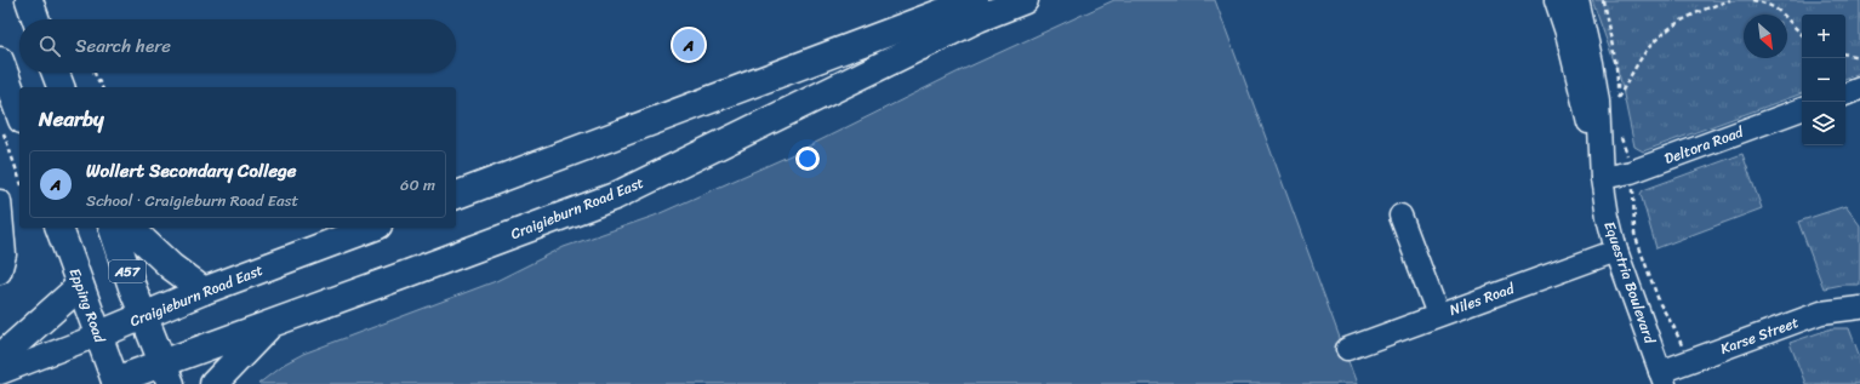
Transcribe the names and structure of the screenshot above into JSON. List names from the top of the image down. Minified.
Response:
{"streets":{"main road":["Craigieburn Road East","A57","Epping Road"],"street":["Deltora Road","Equestria Boulevard","Niles Road","Karse Street"]},"crossings":[["Deltora Road","Equestria Boulevard"],["Craigieburn Road East","A57"],["Craigieburn Road East","Epping Road"],["Equestria Boulevard","Niles Road"],["Equestria Boulevard","Karse Street"]],"north":"bottom right","page":{"map_buttons":["+","−"],"search":"Search here","pins":"A","heading":"Nearby","list":[{"mark":"A","name":"Wollert Secondary College","note":"School · Craigieburn Road East","value":"60 m"}]}}
